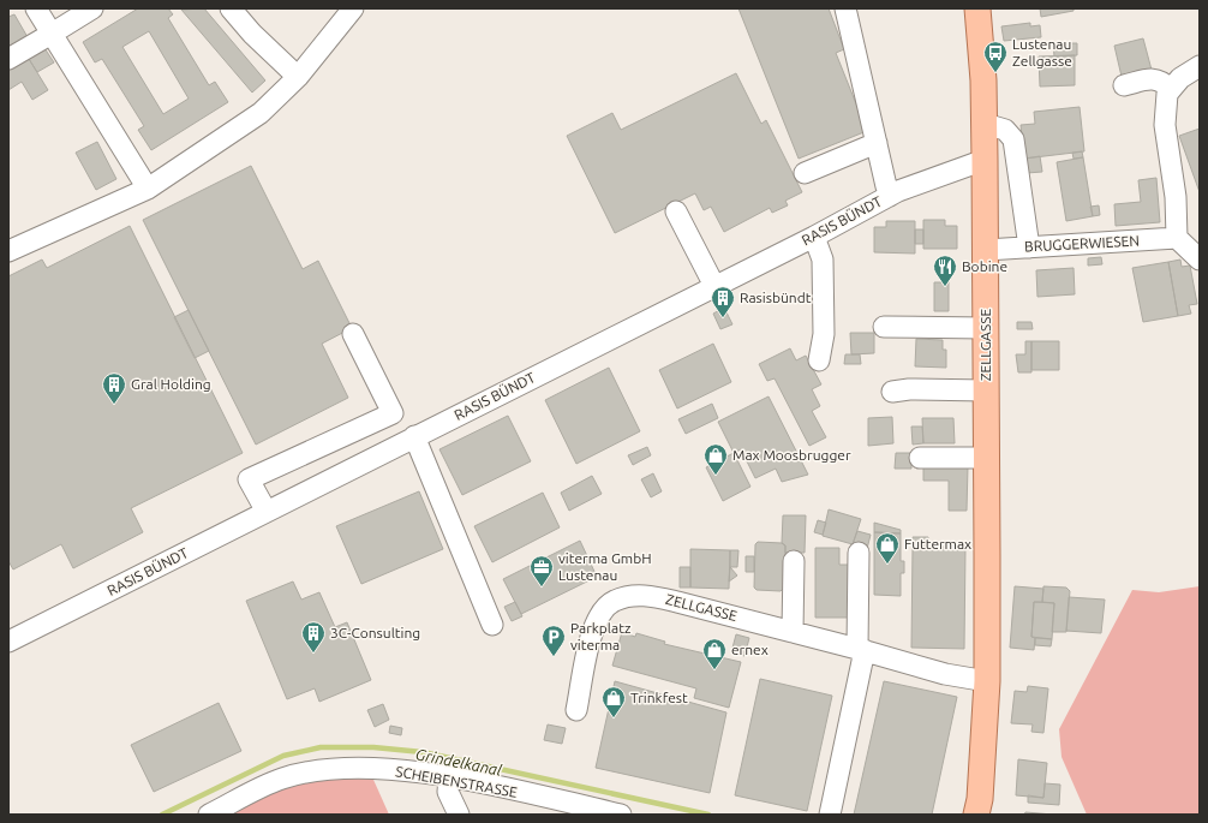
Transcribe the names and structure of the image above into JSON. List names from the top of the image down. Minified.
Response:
{"streets":{"main road":["ZELLGASSE"],"street":["RASIS BÜNDT","BRUGGERWIESEN","SCHEIBENSTRASSE"]},"crossings":[["RASIS BÜNDT","ZELLGASSE"],["BRUGGERWIESEN","ZELLGASSE"]],"water":["Grindelkanal"],"places":{"bus stop":["Lustenau Zellgasse"],"restaurant":["Bobine"],"building":["Rasisbündt","Gral Holding","3C-Consulting"],"shop":["Max Moosbrugger","Futtermax","ernex","Trinkfest"],"office":["viterma GmbH Lustenau"],"parking":["Parkplatz viterma"]}}
